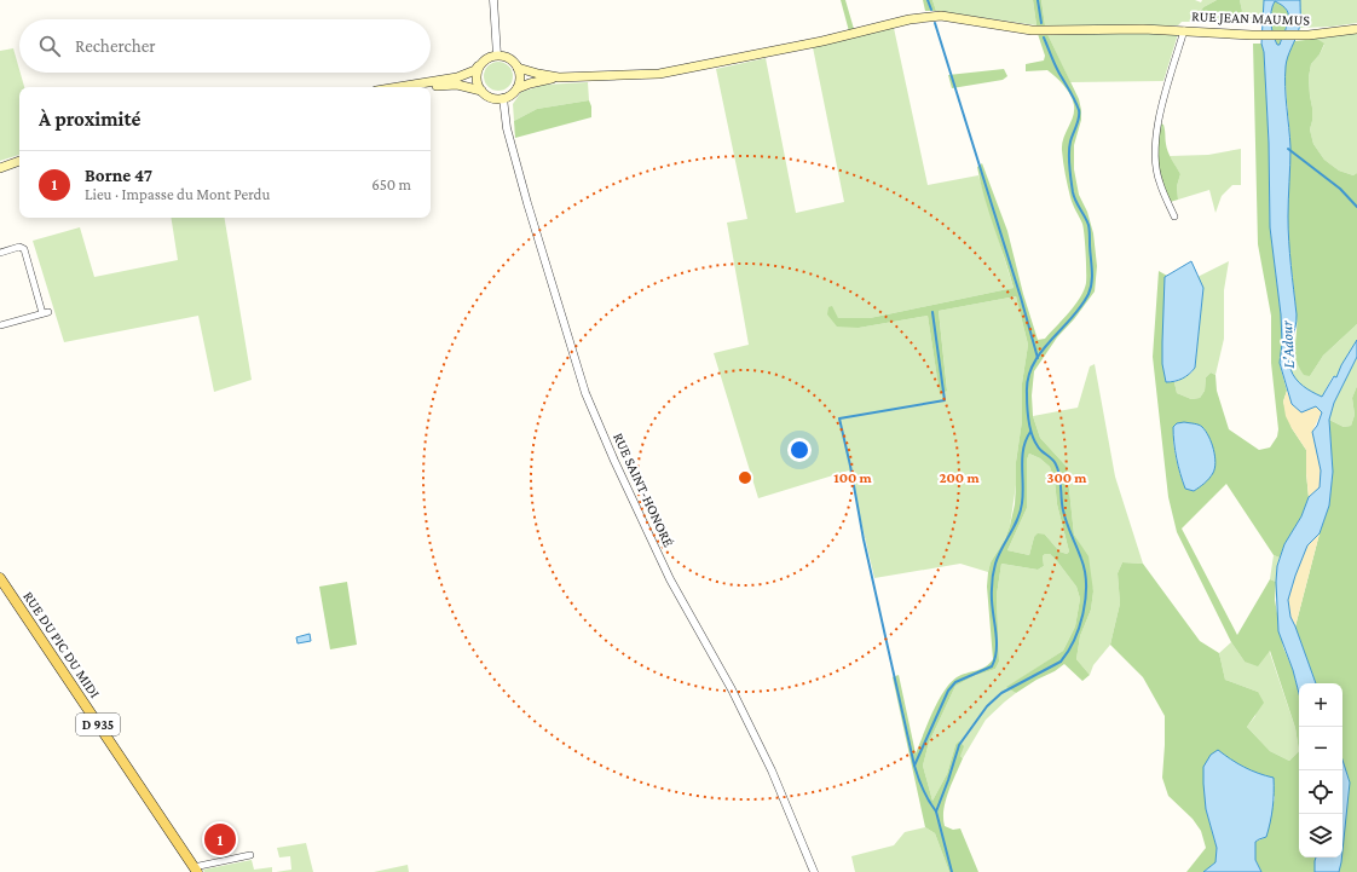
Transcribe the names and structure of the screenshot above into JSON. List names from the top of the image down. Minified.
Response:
{"streets":{"main road":["RUE JEAN MAUMUS","RUE DU PIC DU MIDI","D 935"],"street":["RUE SAINT-HONORÉ"]},"water":["L'Adour"],"page":{"search":"Rechercher","heading":"À proximité","list":[{"mark":"1","name":"Borne 47","note":"Lieu · Impasse du Mont Perdu","value":"650 m"}],"map_buttons":["+","−"],"pins":"1"},"rings":["100 m","200 m","300 m"]}
